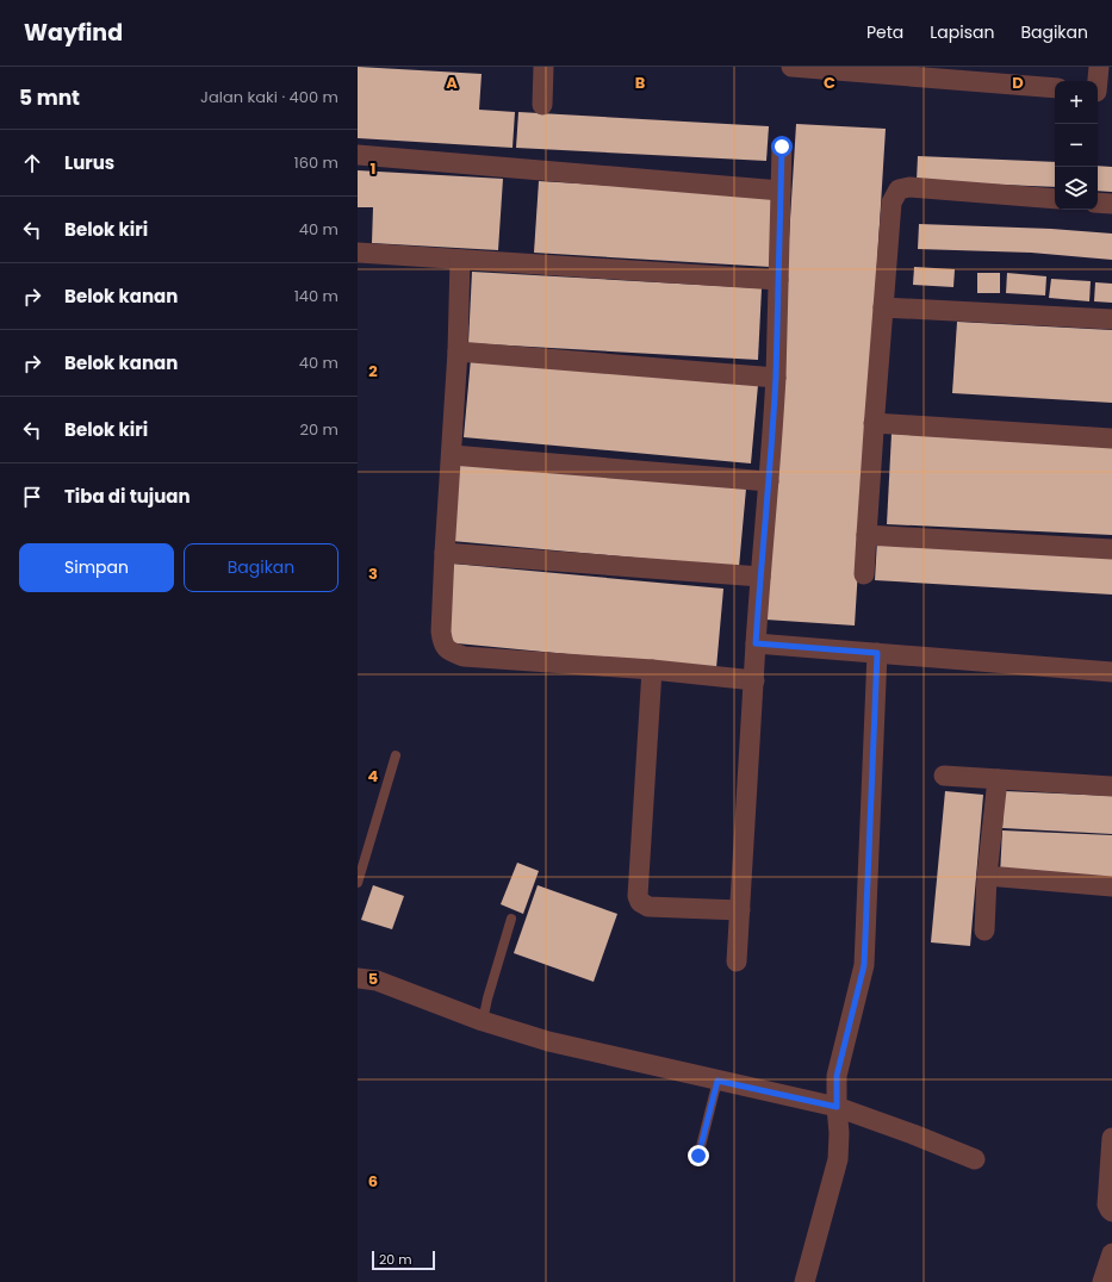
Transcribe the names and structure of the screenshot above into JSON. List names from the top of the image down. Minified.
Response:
{"scale_bar":"20 m","page":{"header":"Wayfind","nav":["Peta","Lapisan","Bagikan"],"heading":["5 mnt","Jalan kaki · 400 m"],"map_buttons":["+","−"],"list":[["Lurus","160 m"],["Belok kiri","40 m"],["Belok kanan","140 m"],["Belok kanan","40 m"],["Belok kiri","20 m"],"Tiba di tujuan"],"buttons":["Simpan","Bagikan"],"scale":"20 m"},"grid":{"columns":["A","B","C","D"],"rows":["1","2","3","4","5","6"]}}
